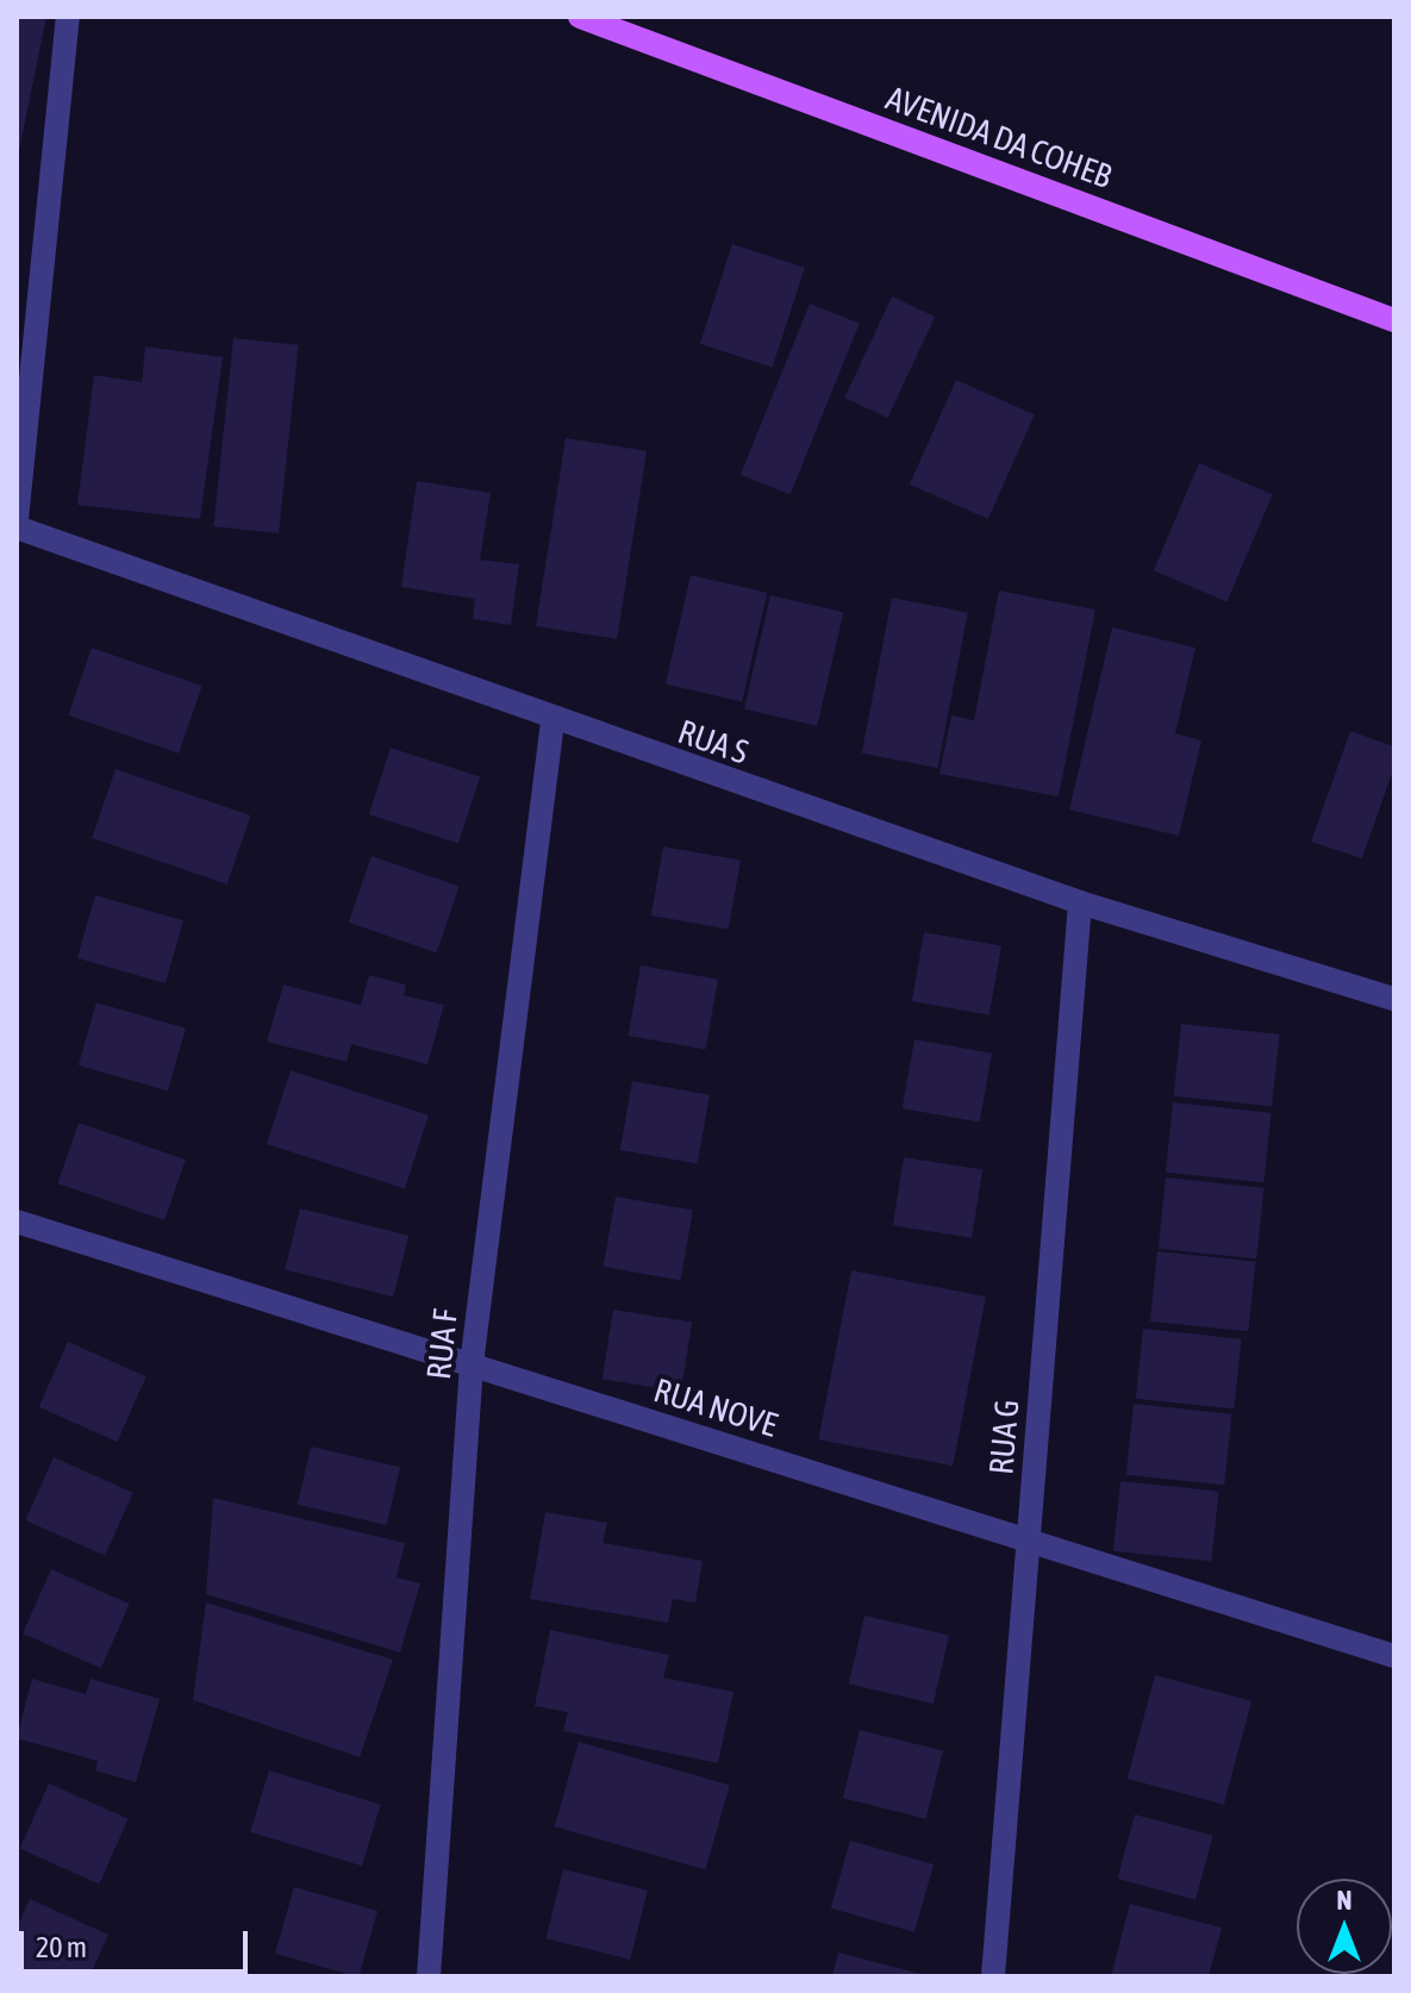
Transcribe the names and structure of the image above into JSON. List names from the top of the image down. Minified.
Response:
{"streets":{"main road":["AVENIDA DA COHEB"],"street":["RUA S","RUA F","RUA NOVE","RUA G"]},"crossings":[["RUA S","RUA F"],["RUA S","RUA G"],["RUA F","RUA NOVE"],["RUA NOVE","RUA G"]],"scale_bar":"20 m","north":"top"}
